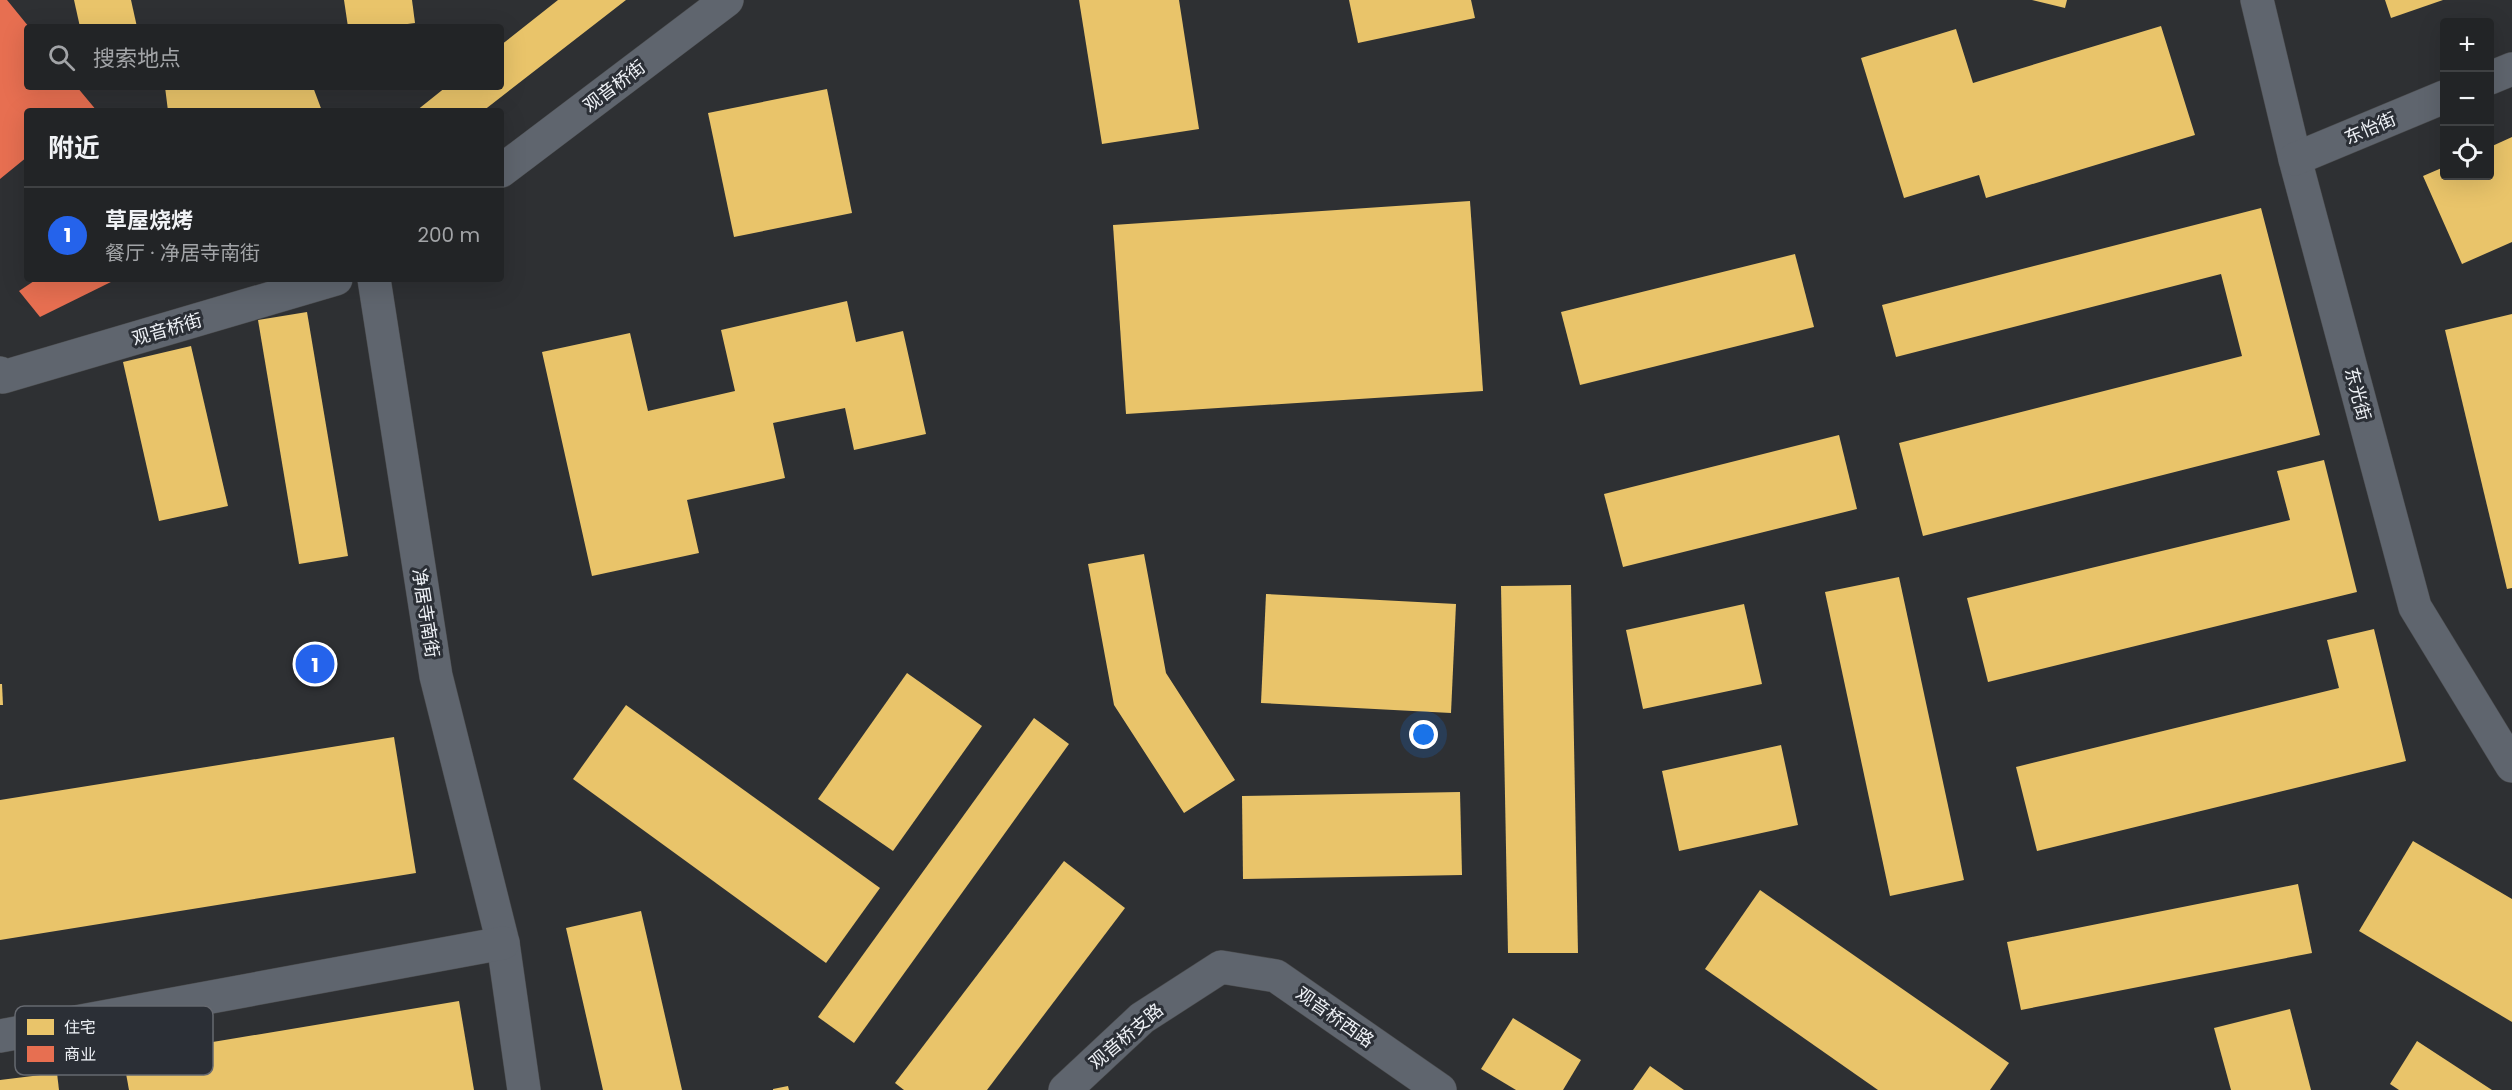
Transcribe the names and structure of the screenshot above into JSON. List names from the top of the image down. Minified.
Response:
{"streets":{"street":["观音桥街","东怡街","东光街","净居寺南街","观音桥西路","观音桥支路"]},"crossings":[["东怡街","东光街"],["观音桥西路","观音桥支路"]],"legend":["住宅","商业"],"page":{"map_buttons":["+","−"],"search":"搜索地点","heading":"附近","list":[{"mark":"1","name":"草屋烧烤","note":"餐厅 · 净居寺南街","value":"200 m"}],"pins":"1"}}
